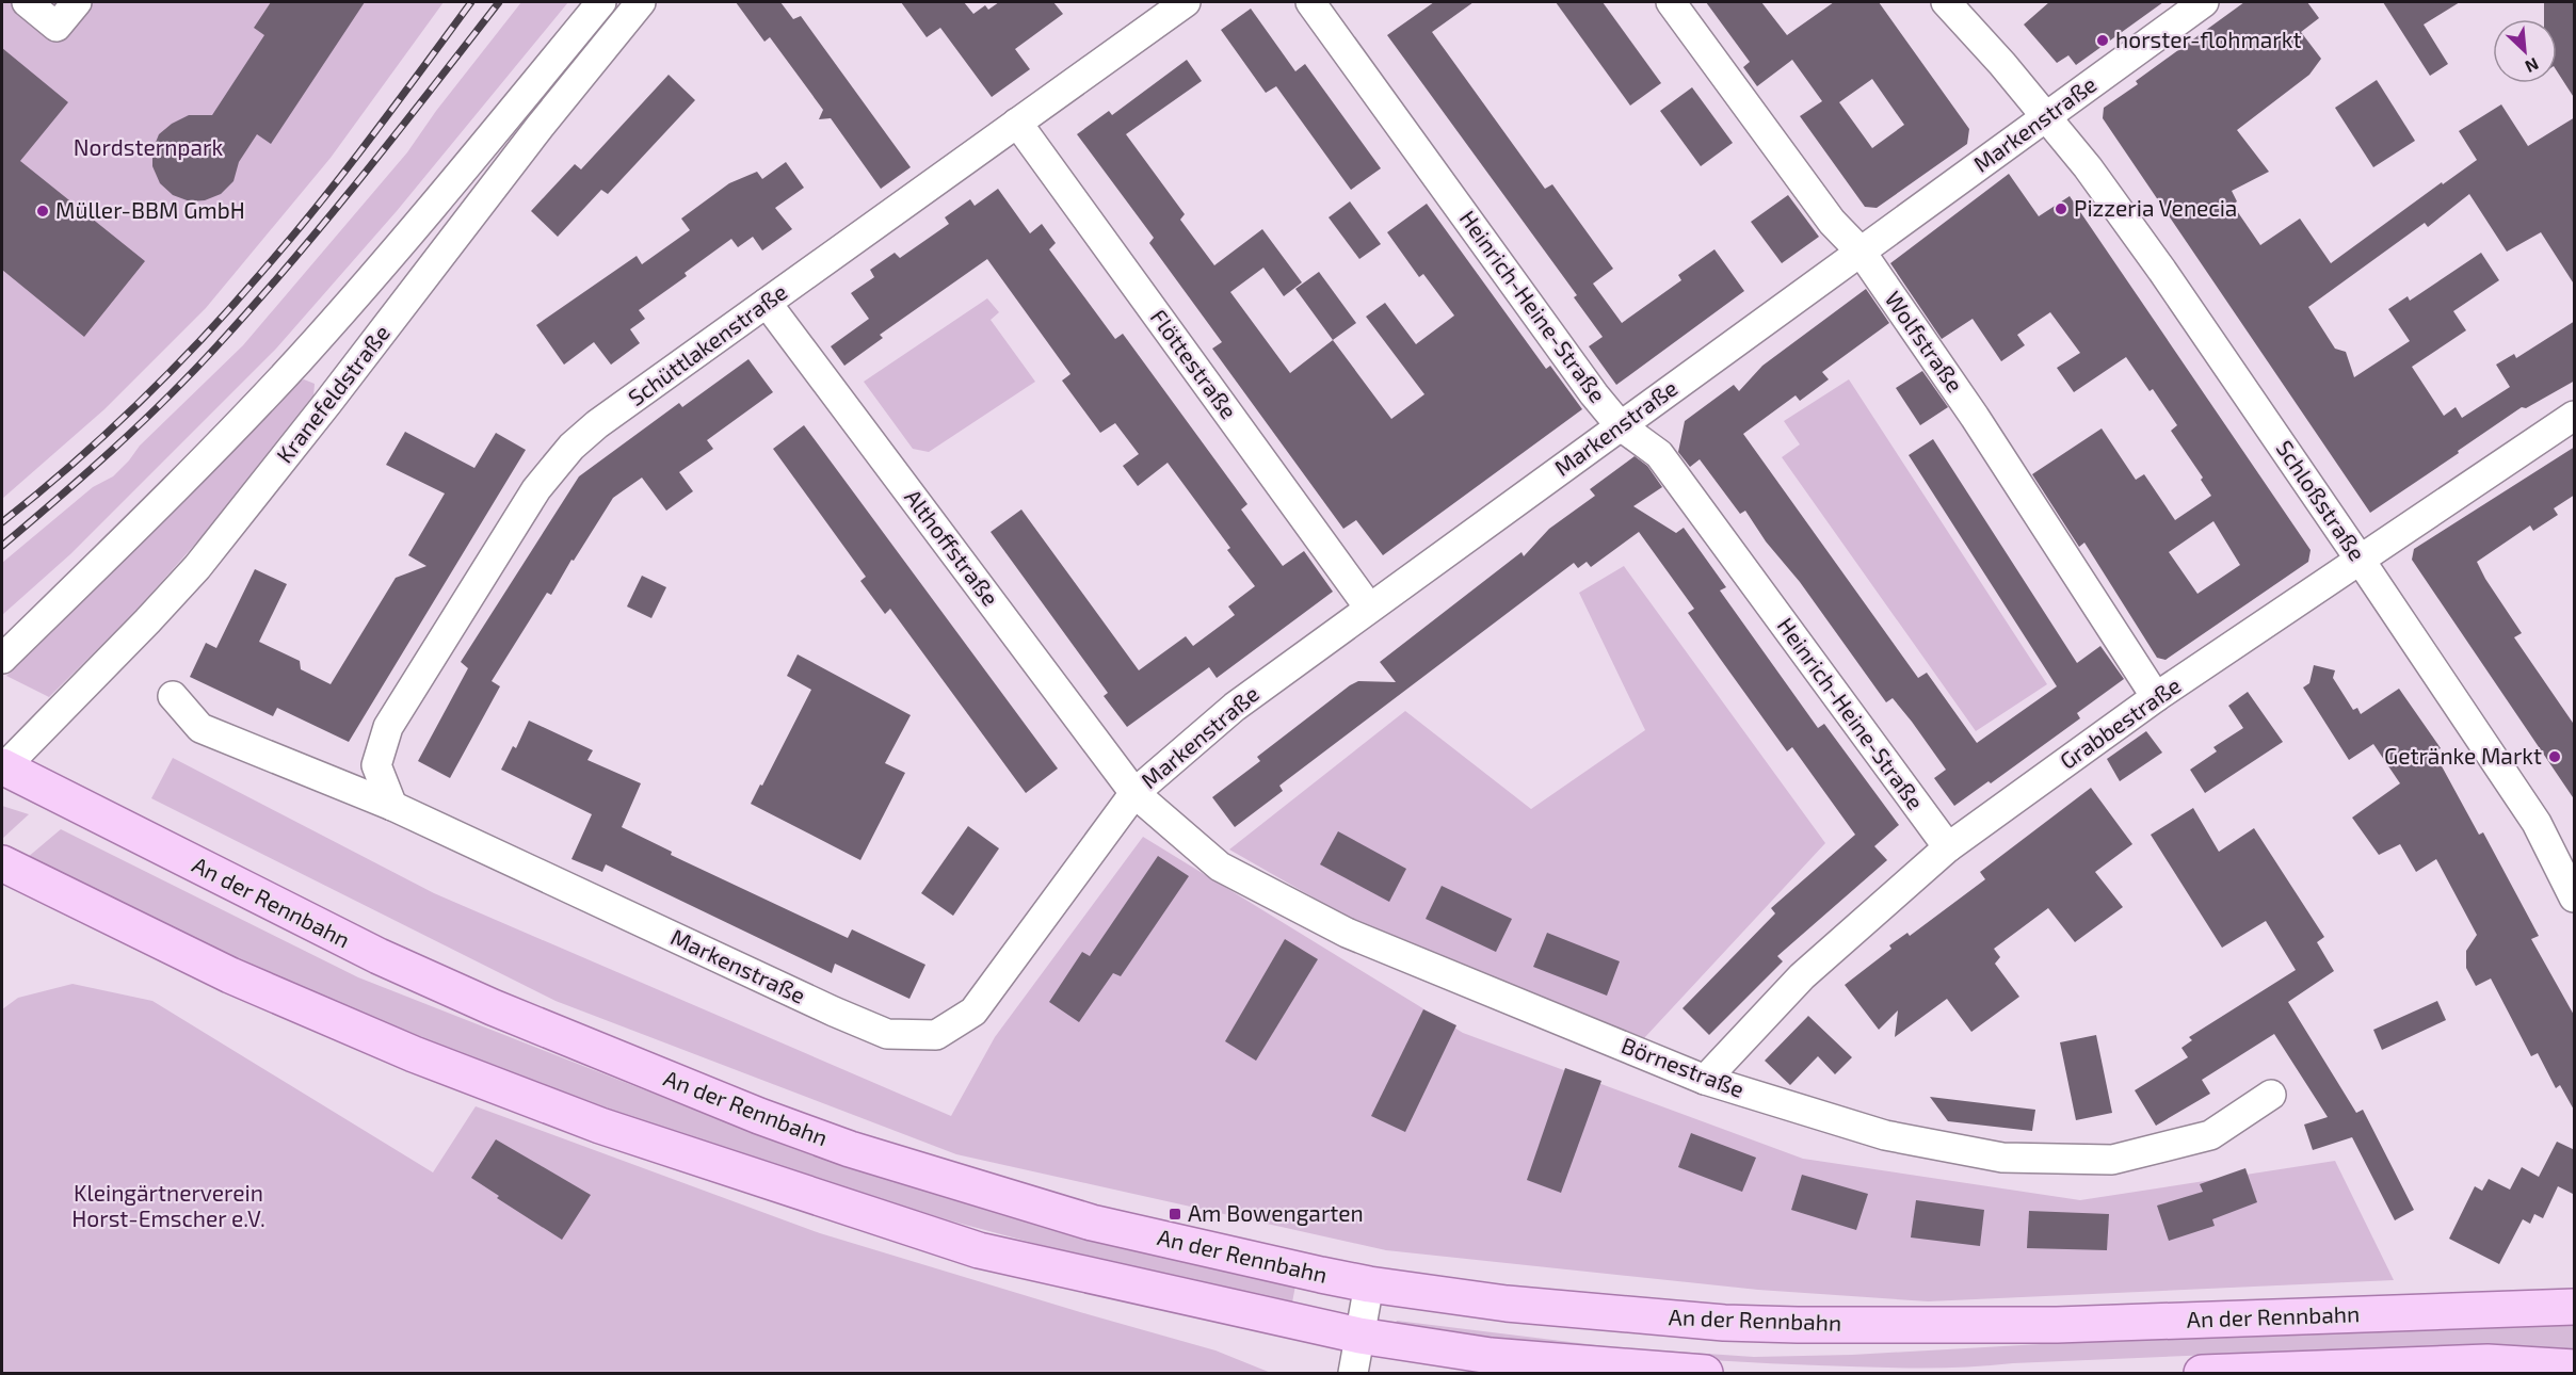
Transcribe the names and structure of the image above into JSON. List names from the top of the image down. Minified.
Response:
{"streets":{"main road":["An der Rennbahn"],"street":["Markenstraße","Heinrich-Heine-Straße","Wolfstraße","Schüttlakenstraße","Flöttestraße","Kranefeldstraße","Schloßstraße","Althoffstraße","Grabbestraße","Börnestraße"]},"crossings":[["Markenstraße","Heinrich-Heine-Straße"],["Markenstraße","Wolfstraße"],["Markenstraße","Schüttlakenstraße"],["Markenstraße","Flöttestraße"],["Markenstraße","Schloßstraße"],["Markenstraße","Althoffstraße"],["Markenstraße","Börnestraße"],["Heinrich-Heine-Straße","Grabbestraße"],["Wolfstraße","Grabbestraße"],["Schüttlakenstraße","Flöttestraße"],["Schüttlakenstraße","Althoffstraße"],["Kranefeldstraße","An der Rennbahn"],["Schloßstraße","Grabbestraße"],["Althoffstraße","Börnestraße"],["Grabbestraße","Börnestraße"]],"parks":["Nordsternpark","Kleingärtnerverein Horst-Emscher e.V."],"places":{"other":["horster-flohmarkt","Pizzeria Venecia","Müller-BBM GmbH","Getränke Markt"],"transit":["Am Bowengarten"]},"north":"bottom right"}
